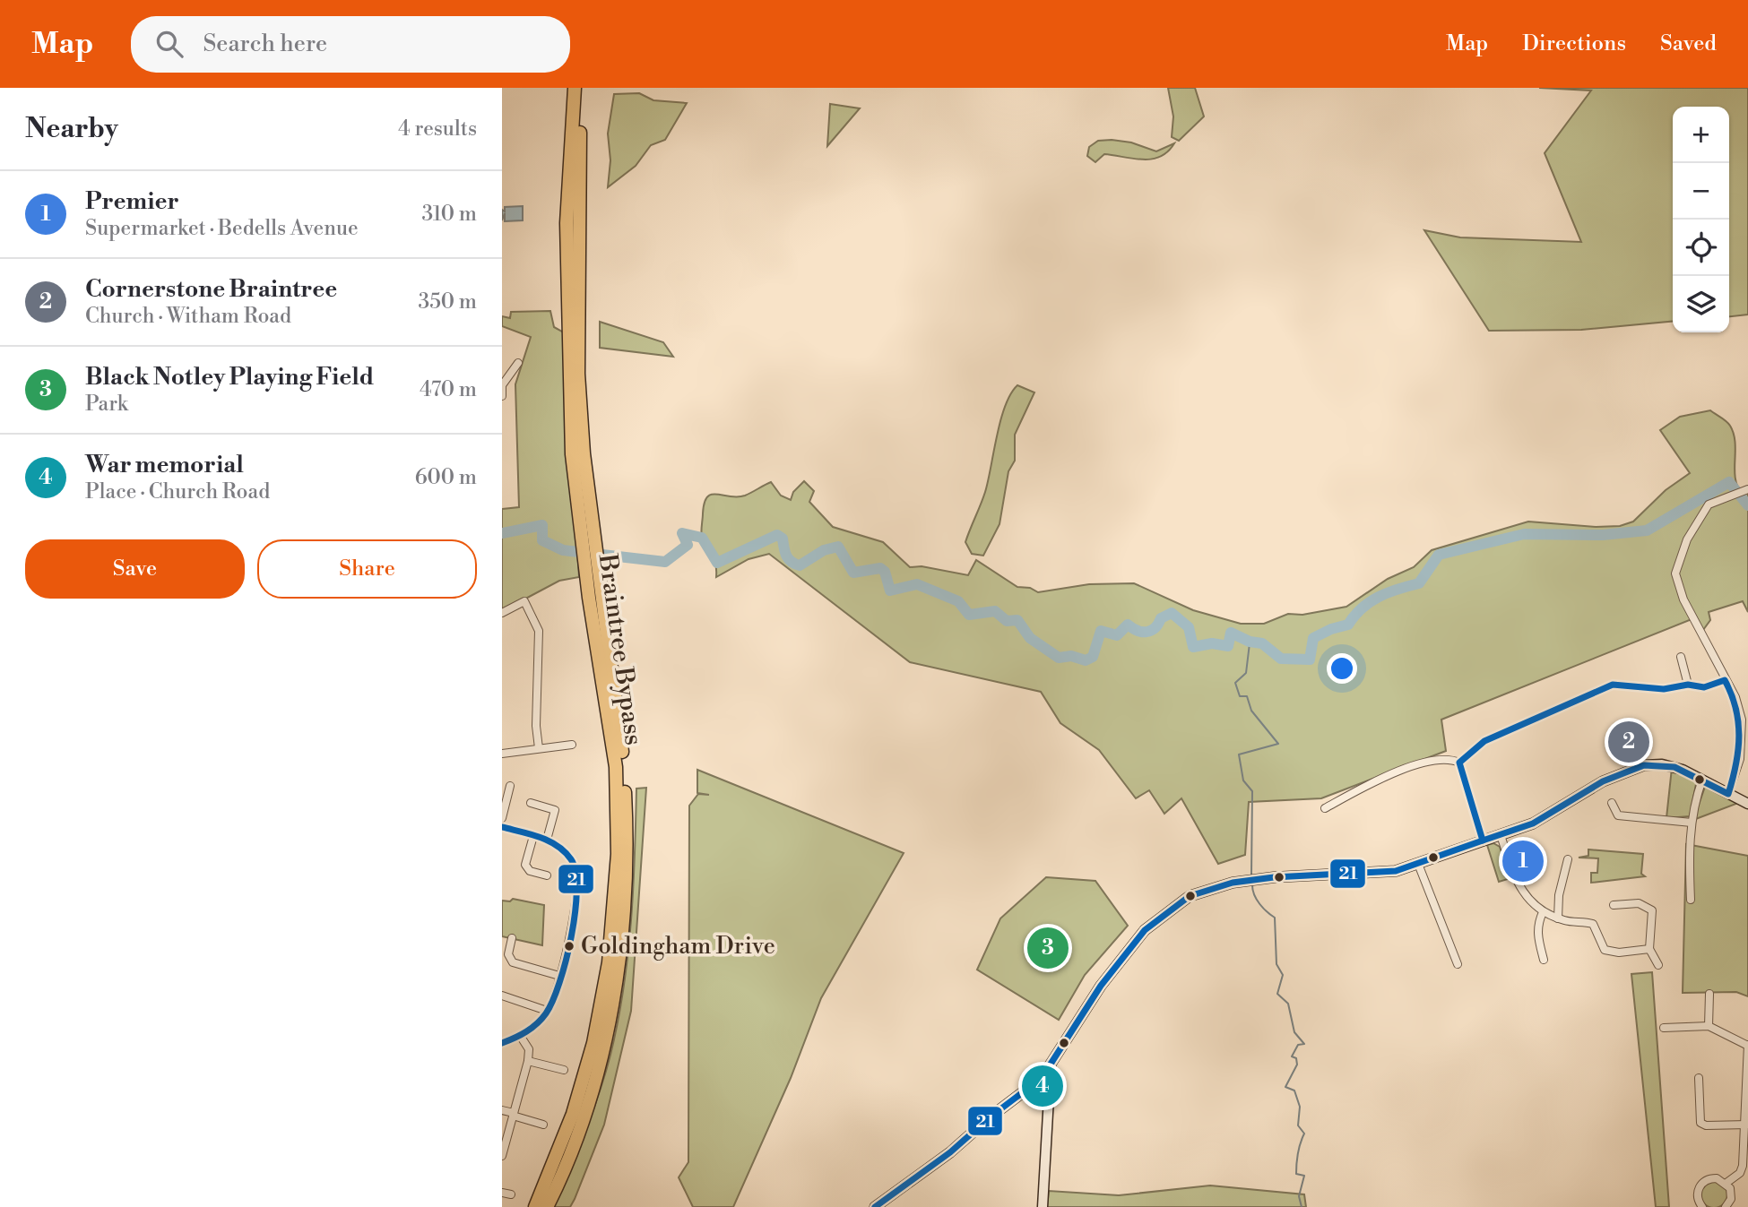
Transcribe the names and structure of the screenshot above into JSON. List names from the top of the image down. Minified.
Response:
{"streets":{"highway":["Braintree Bypass"]},"places":["Goldingham Drive"],"lines":["transit line 21"],"page":{"header":"Map","search":"Search here","nav":["Map","Directions","Saved"],"heading":["Nearby","4 results"],"map_buttons":["+","−"],"list":[{"mark":"1","name":"Premier","note":"Supermarket · Bedells Avenue","value":"310 m"},{"mark":"2","name":"Cornerstone Braintree","note":"Church · Witham Road","value":"350 m"},{"mark":"3","name":"Black Notley Playing Field","note":"Park","value":"470 m"},{"mark":"4","name":"War memorial","note":"Place · Church Road","value":"600 m"}],"buttons":["Save","Share"],"pins":["2","1","3","4"]}}
